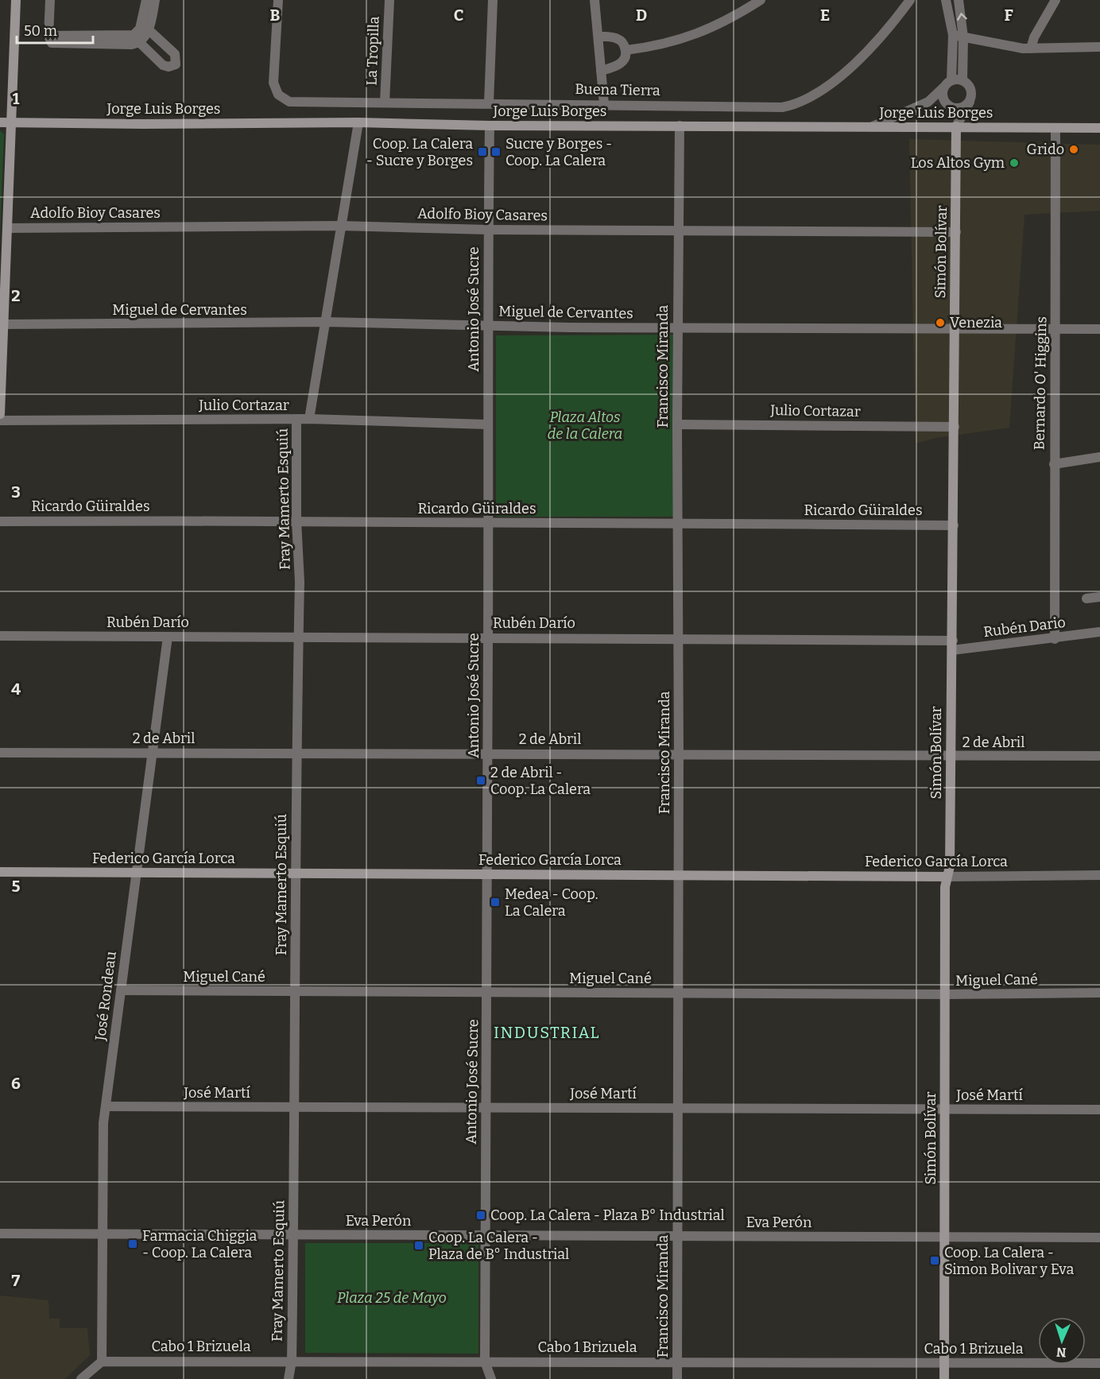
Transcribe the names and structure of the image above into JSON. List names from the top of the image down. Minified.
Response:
{"streets":{"street":["La Tropilla","Buena Tierra","Jorge Luis Borges","Adolfo Bioy Casares","Simón Bolívar","Antonio José Sucre","Miguel de Cervantes","Francisco Miranda","Bernardo O' Higgins","Julio Cortazar","Fray Mamerto Esquiú","Ricardo Güiraldes","Rubén Darío","Rubén Dario","2 de Abril","Federico García Lorca","Miguel Cané","José Rondeau","José Martí","Eva Perón","Cabo 1 Brizuela"]},"crossings":[["La Tropilla","Buena Tierra"],["Jorge Luis Borges","Simón Bolívar"],["Jorge Luis Borges","Antonio José Sucre"],["Jorge Luis Borges","Francisco Miranda"],["Jorge Luis Borges","Bernardo O' Higgins"],["Jorge Luis Borges","Fray Mamerto Esquiú"],["Adolfo Bioy Casares","Simón Bolívar"],["Adolfo Bioy Casares","Antonio José Sucre"],["Adolfo Bioy Casares","Francisco Miranda"],["Adolfo Bioy Casares","Fray Mamerto Esquiú"],["Simón Bolívar","Miguel de Cervantes"],["Simón Bolívar","Julio Cortazar"],["Simón Bolívar","Ricardo Güiraldes"],["Simón Bolívar","Rubén Darío"],["Simón Bolívar","Rubén Dario"],["Simón Bolívar","2 de Abril"],["Simón Bolívar","Federico García Lorca"],["Simón Bolívar","Miguel Cané"],["Simón Bolívar","José Martí"],["Simón Bolívar","Eva Perón"],["Simón Bolívar","Cabo 1 Brizuela"],["Antonio José Sucre","Miguel de Cervantes"],["Antonio José Sucre","Julio Cortazar"],["Antonio José Sucre","Ricardo Güiraldes"],["Antonio José Sucre","Rubén Darío"],["Antonio José Sucre","2 de Abril"],["Antonio José Sucre","Federico García Lorca"],["Antonio José Sucre","Miguel Cané"],["Antonio José Sucre","José Martí"],["Antonio José Sucre","Eva Perón"],["Antonio José Sucre","Cabo 1 Brizuela"],["Miguel de Cervantes","Francisco Miranda"],["Miguel de Cervantes","Bernardo O' Higgins"],["Miguel de Cervantes","Fray Mamerto Esquiú"],["Francisco Miranda","Julio Cortazar"],["Francisco Miranda","Ricardo Güiraldes"],["Francisco Miranda","Rubén Darío"],["Francisco Miranda","2 de Abril"],["Francisco Miranda","Federico García Lorca"],["Francisco Miranda","Miguel Cané"],["Francisco Miranda","José Martí"],["Francisco Miranda","Eva Perón"],["Francisco Miranda","Cabo 1 Brizuela"],["Bernardo O' Higgins","Rubén Dario"],["Julio Cortazar","Fray Mamerto Esquiú"],["Fray Mamerto Esquiú","Ricardo Güiraldes"],["Fray Mamerto Esquiú","Rubén Darío"],["Fray Mamerto Esquiú","2 de Abril"],["Fray Mamerto Esquiú","Federico García Lorca"],["Fray Mamerto Esquiú","Miguel Cané"],["Fray Mamerto Esquiú","José Martí"],["Fray Mamerto Esquiú","Eva Perón"],["Fray Mamerto Esquiú","Cabo 1 Brizuela"],["Rubén Darío","Rubén Dario"],["Rubén Darío","José Rondeau"],["2 de Abril","José Rondeau"],["Federico García Lorca","José Rondeau"],["Miguel Cané","José Rondeau"],["José Rondeau","José Martí"],["José Rondeau","Eva Perón"],["José Rondeau","Cabo 1 Brizuela"]],"districts":["INDUSTRIAL"],"parks":["Plaza Altos de la Calera","Plaza 25 de Mayo"],"places":{"other":["Grido","Los Altos Gym","Venezia"],"transit":["Coop. La Calera - Sucre y Borges","Sucre y Borges - Coop. La Calera","2 de Abril - Coop. La Calera","Medea - Coop. La Calera","Coop. La Calera - Plaza B° Industrial","Farmacia Chiggia - Coop. La Calera","Coop. La Calera - Plaza de B° Industrial","Coop. La Calera - Simon Bolivar y Eva"]},"scale_bar":"50 m","north":"bottom","grid":{"columns":["B","C","D","E","F"],"rows":["1","2","3","4","5","6","7"]}}
